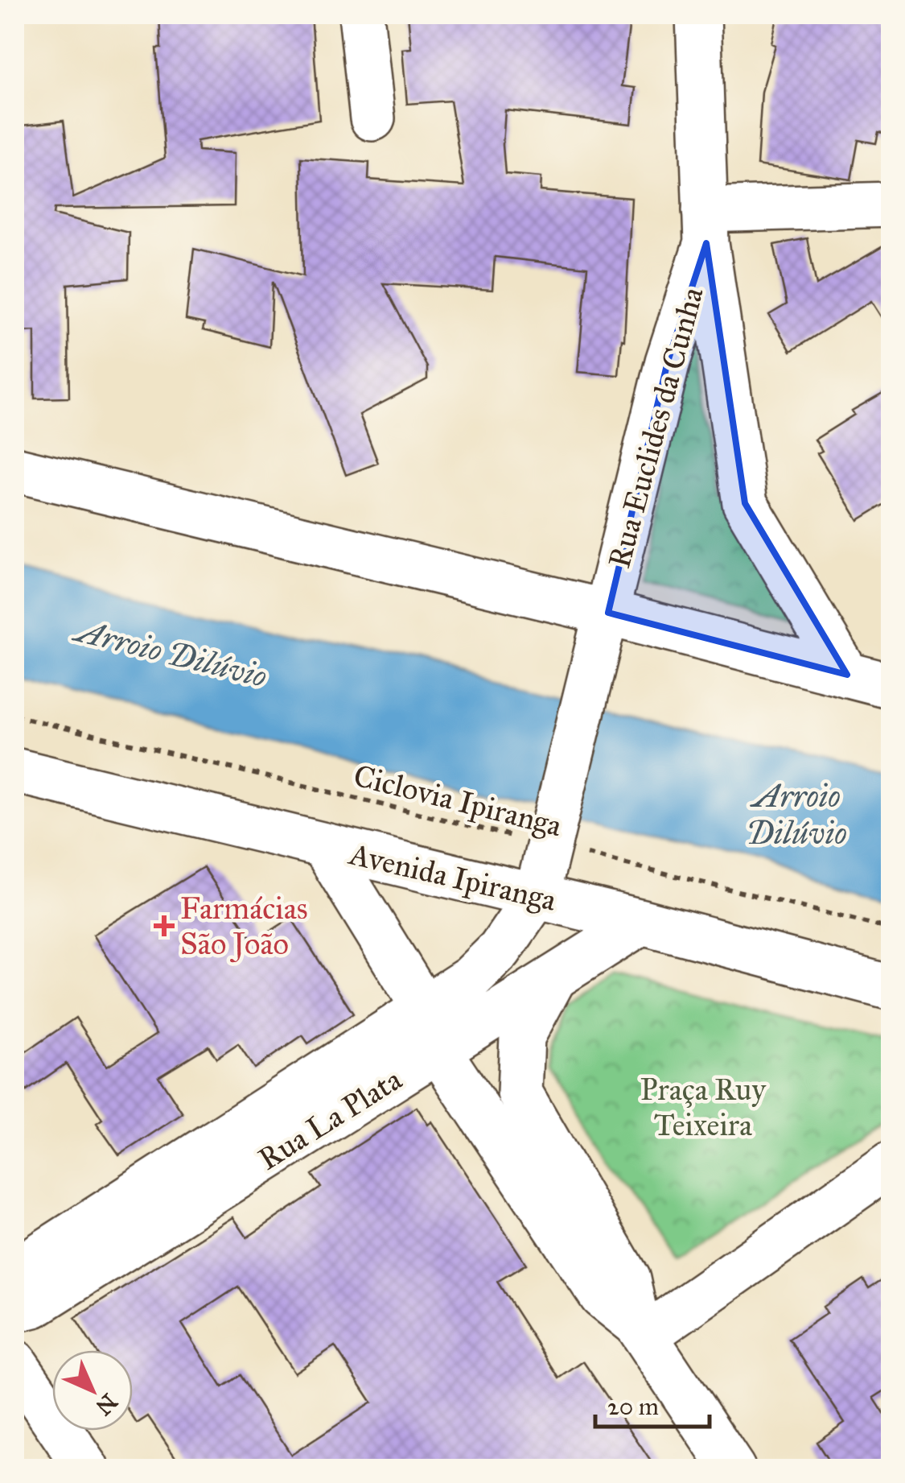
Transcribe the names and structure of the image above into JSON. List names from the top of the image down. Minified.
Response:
{"streets":{"street":["Rua Euclides da Cunha","Avenida Ipiranga","Rua La Plata"],"path":["Ciclovia Ipiranga"]},"crossings":[["Rua Euclides da Cunha","Ciclovia Ipiranga"],["Rua Euclides da Cunha","Avenida Ipiranga"],["Rua Euclides da Cunha","Rua La Plata"],["Avenida Ipiranga","Rua La Plata"]],"water":["Arroio Dilúvio"],"parks":["Praça Ruy Teixeira"],"places":{"health":["Farmácias São João"]},"scale_bar":"20 m","north":"bottom right"}
